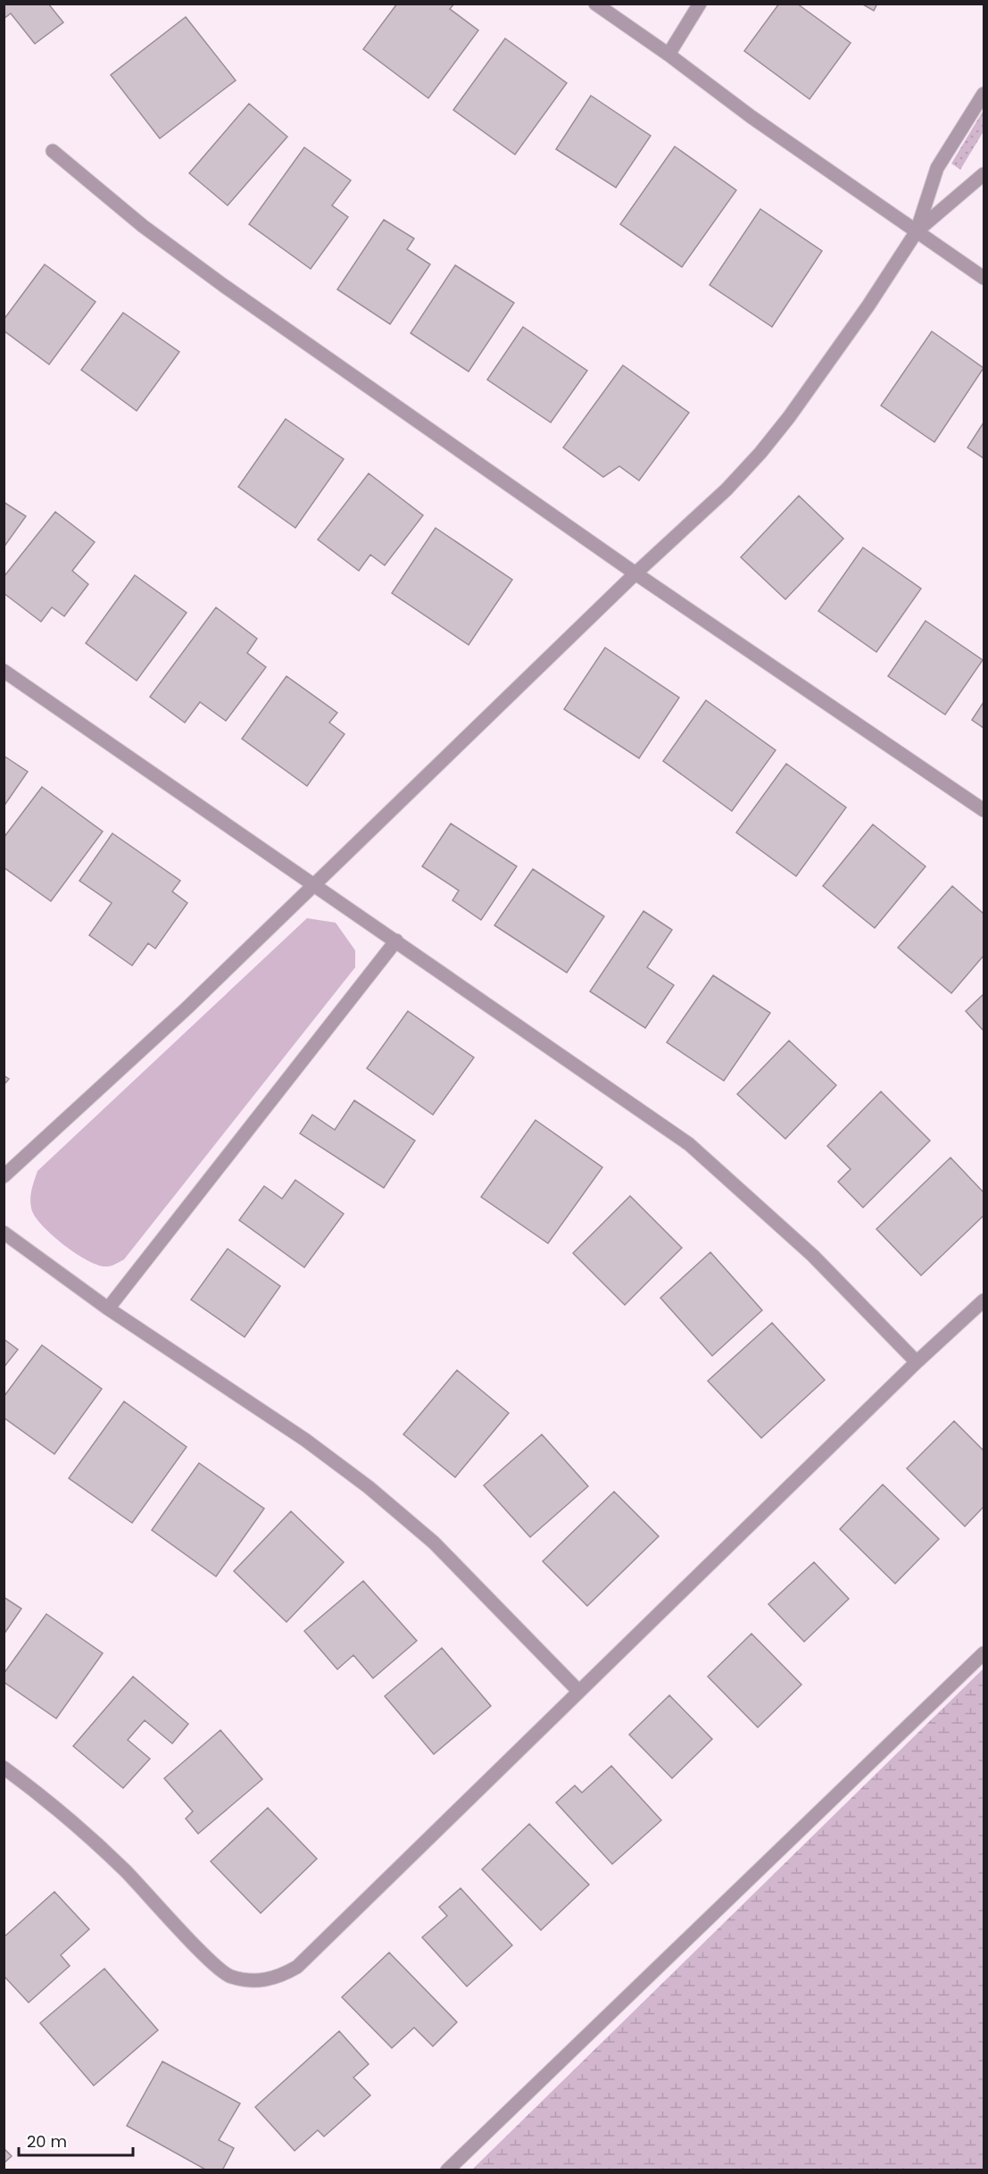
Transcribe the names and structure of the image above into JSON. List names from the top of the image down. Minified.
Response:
{"scale_bar":"20 m"}
